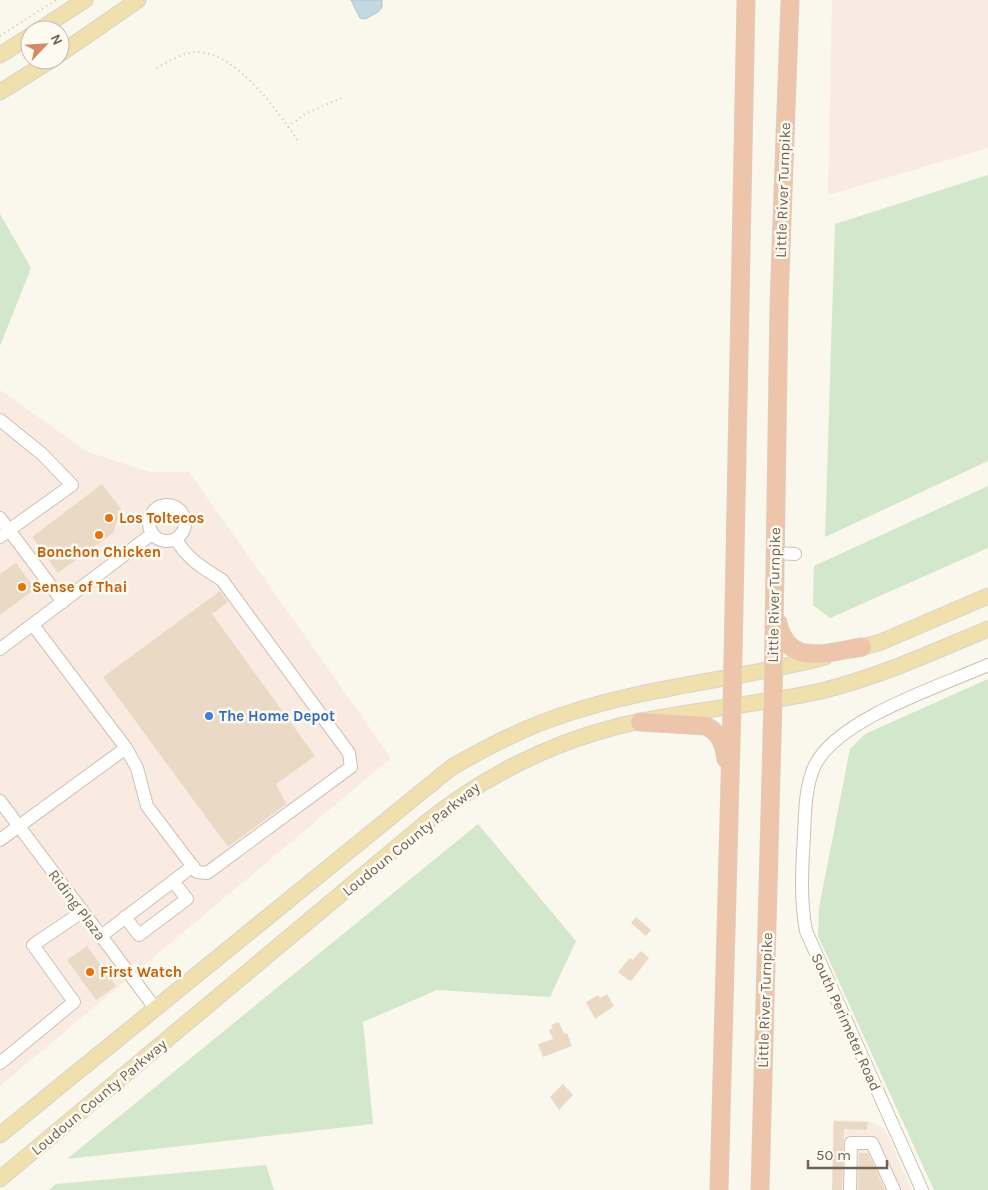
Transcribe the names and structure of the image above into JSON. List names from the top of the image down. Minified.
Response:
{"streets":{"highway":["Little River Turnpike"],"main road":["Loudoun County Parkway"],"lane":["Riding Plaza","South Perimeter Road"]},"crossings":[["Little River Turnpike","Loudoun County Parkway"],["Loudoun County Parkway","Riding Plaza"]],"places":["Los Toltecos","Bonchon Chicken","Sense of Thai","The Home Depot","First Watch"],"scale_bar":"50 m","north":"top right"}
